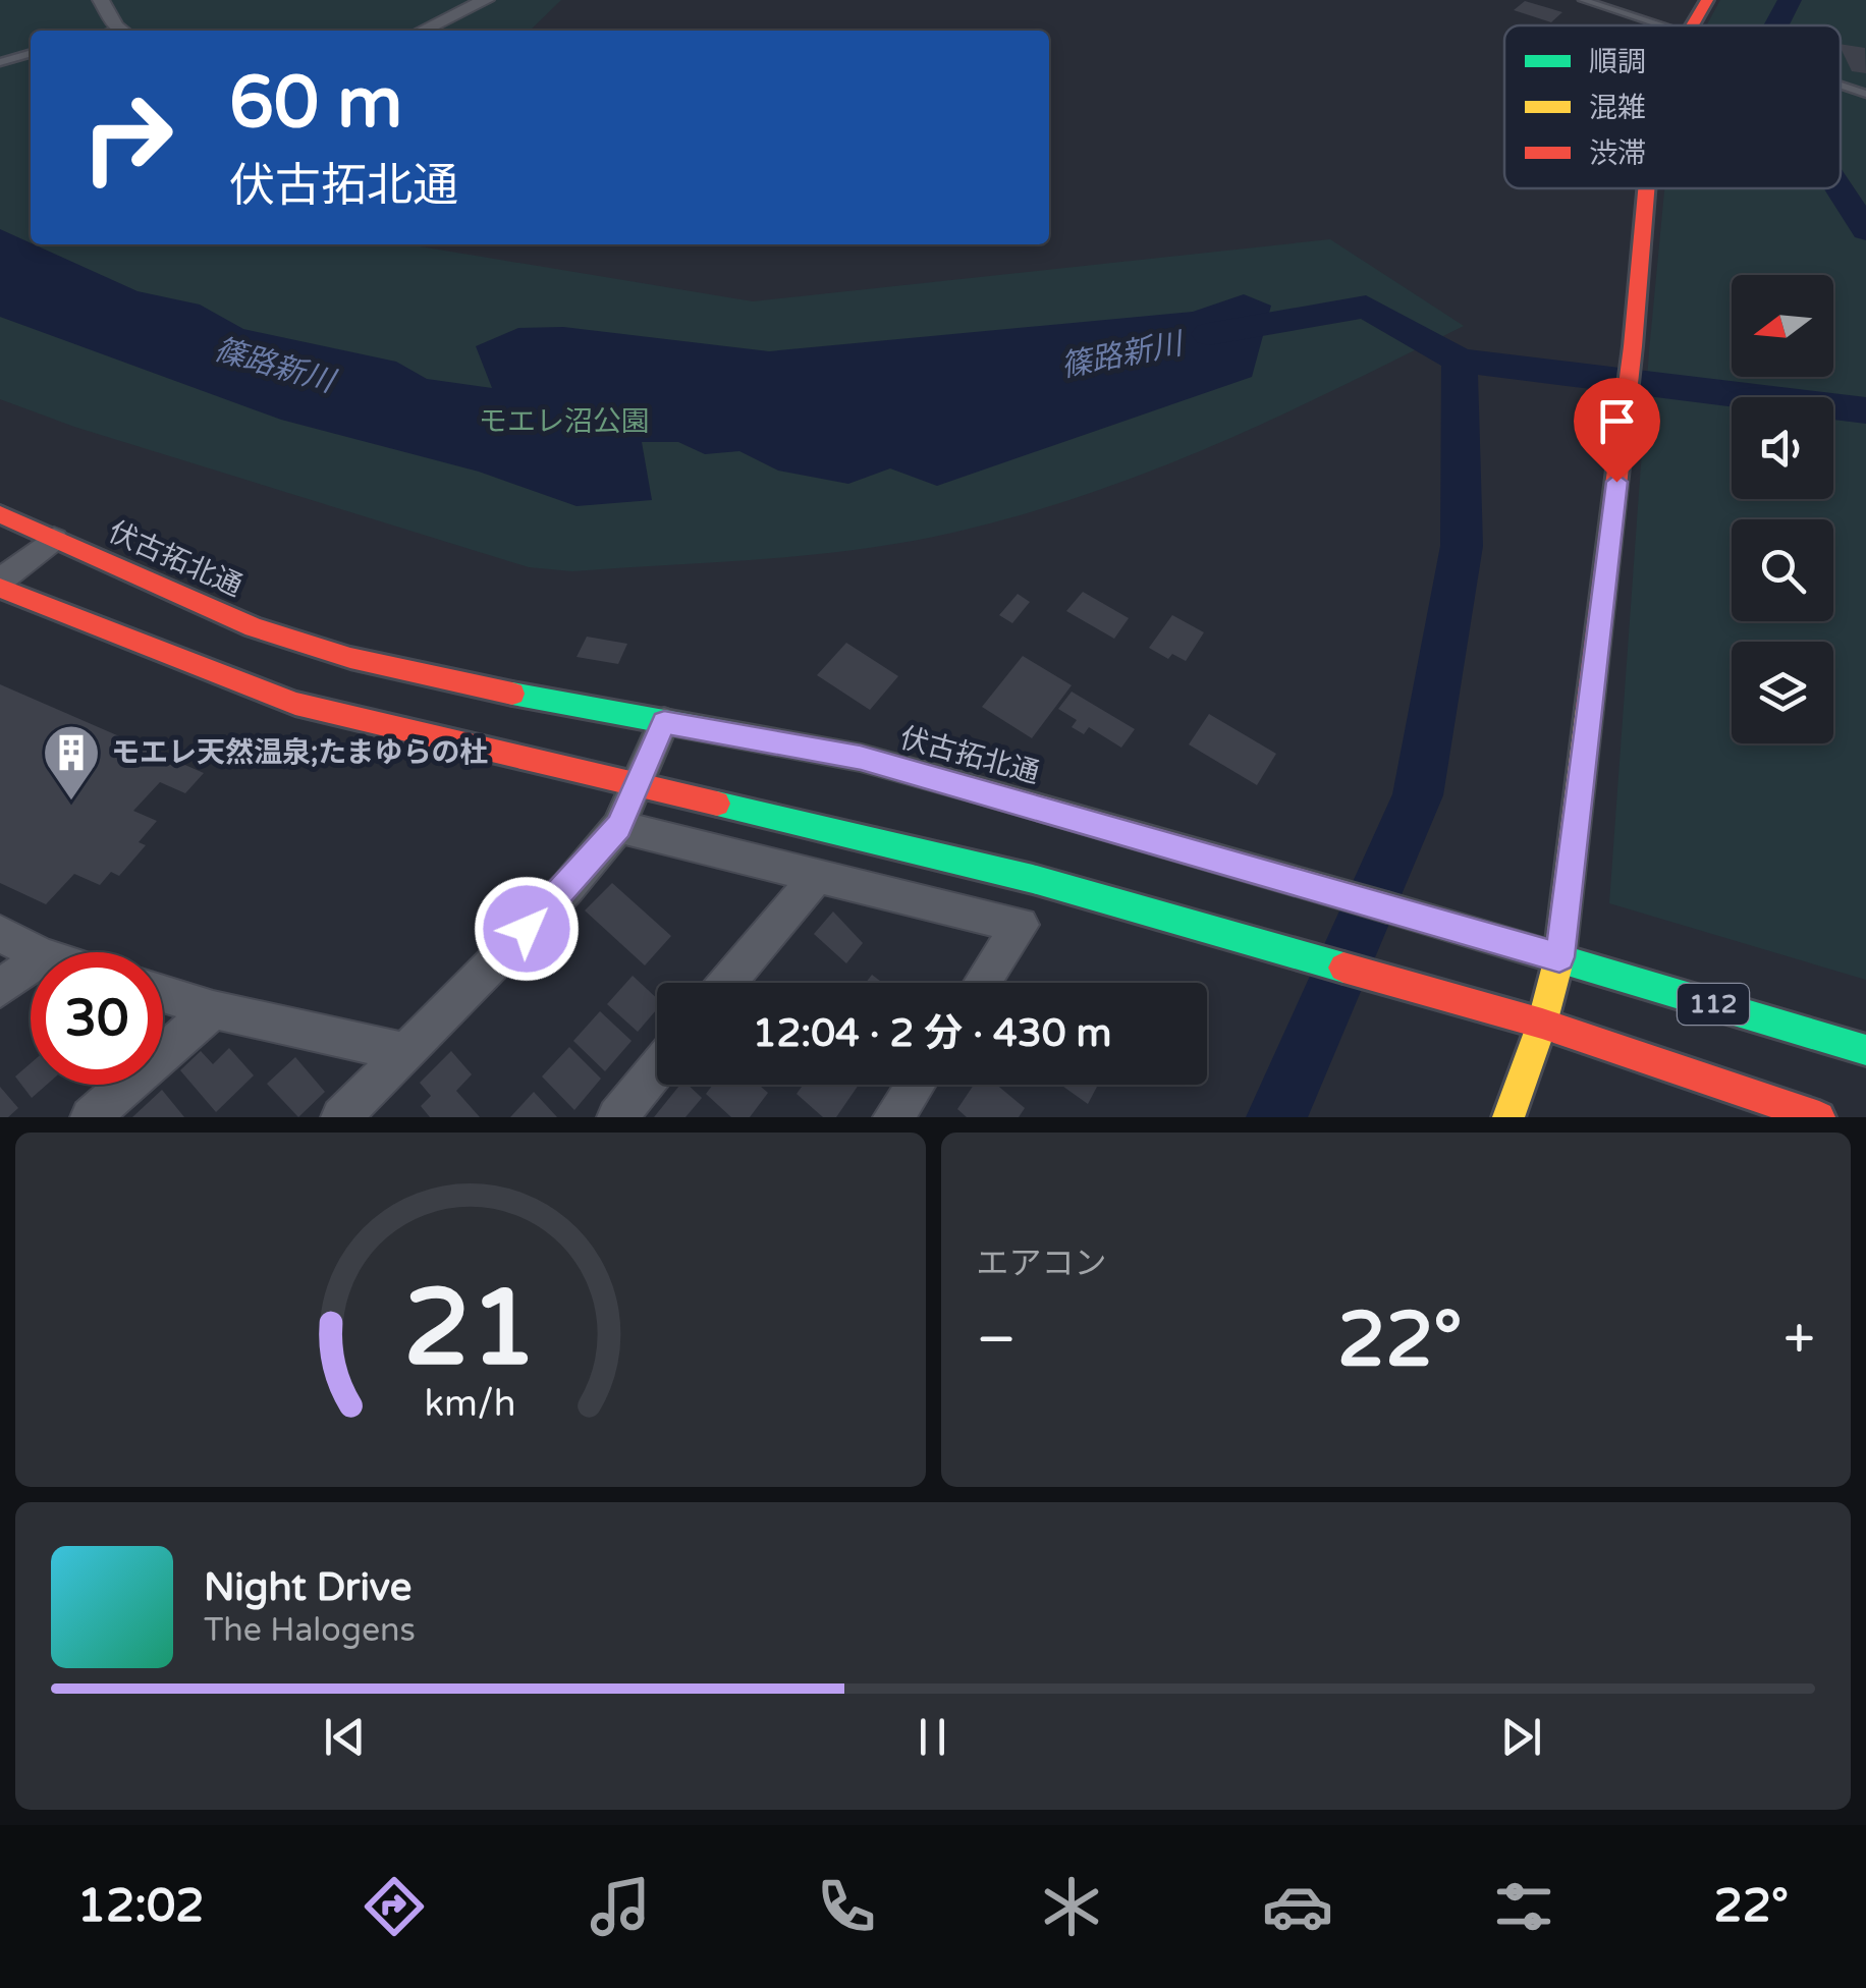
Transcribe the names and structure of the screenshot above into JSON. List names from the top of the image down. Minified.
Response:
{"streets":{"main road":["伏古拓北通","112"]},"water":["篠路新川"],"parks":["モエレ沼公園"],"places":{"building":["モエレ天然温泉;たまゆらの杜"]},"legend":["順調","混雑","渋滞"],"north":"left","page":{"turn":["60 m","伏古拓北通"],"limit":"30","trip":"12:04 · 2 分 · 430 m","tile":"エアコン","heat":["−","22°","+"],"song":["Night Drive","The Halogens"],"tabs":["12:02","22°"],"gauge":["21","km/h"]}}
